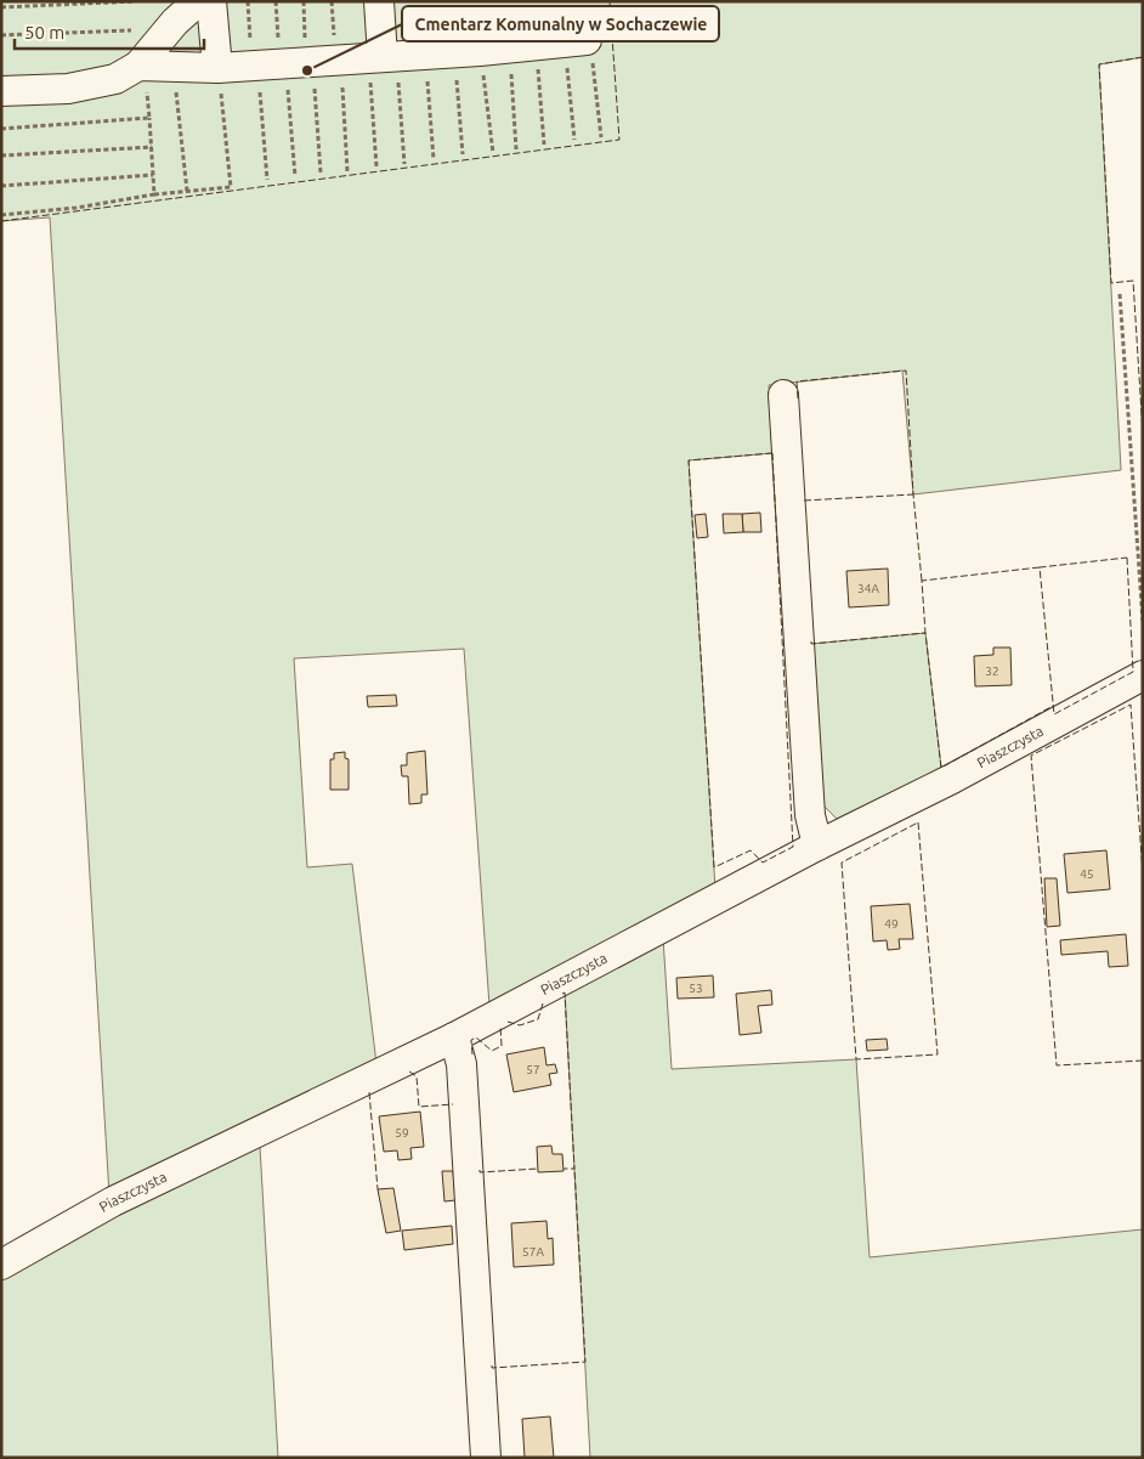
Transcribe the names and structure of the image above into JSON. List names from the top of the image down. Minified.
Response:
{"streets":{"street":["Piaszczysta"]},"places":["Cmentarz Komunalny w Sochaczewie"],"house_numbers":["34A","32","45","49","53","57","59","57A"],"scale_bar":"50 m"}
